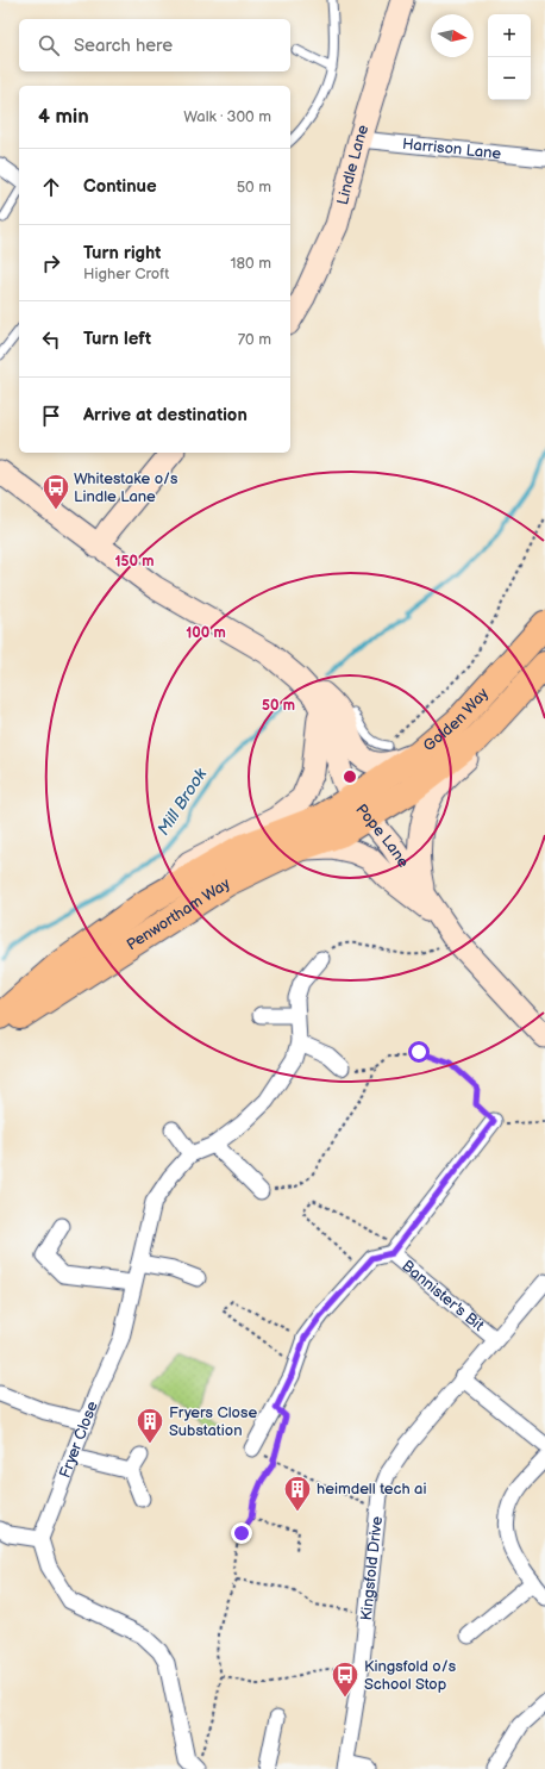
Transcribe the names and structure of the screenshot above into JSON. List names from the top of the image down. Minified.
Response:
{"streets":{"highway":["Golden Way","Penwortham Way"],"street":["Harrison Lane","Lindle Lane","Pope Lane","Bannister's Bit","Fryer Close","Kingsfold Drive"]},"crossings":[["Harrison Lane","Lindle Lane"],["Golden Way","Pope Lane"],["Golden Way","Penwortham Way"],["Pope Lane","Penwortham Way"],["Bannister's Bit","Kingsfold Drive"]],"water":["Mill Brook"],"places":{"bus stop":["Whitestake o/s Lindle Lane","Kingsfold o/s School Stop"],"building":["Fryers Close Substation","heimdell tech ai"]},"north":"right","page":{"map_buttons":["+","−"],"search":"Search here","heading":["4 min","Walk · 300 m"],"list":[["Continue","50 m"],["Turn right","Higher Croft","180 m"],["Turn left","70 m"],"Arrive at destination"]},"rings":["150 m","100 m","50 m"]}
